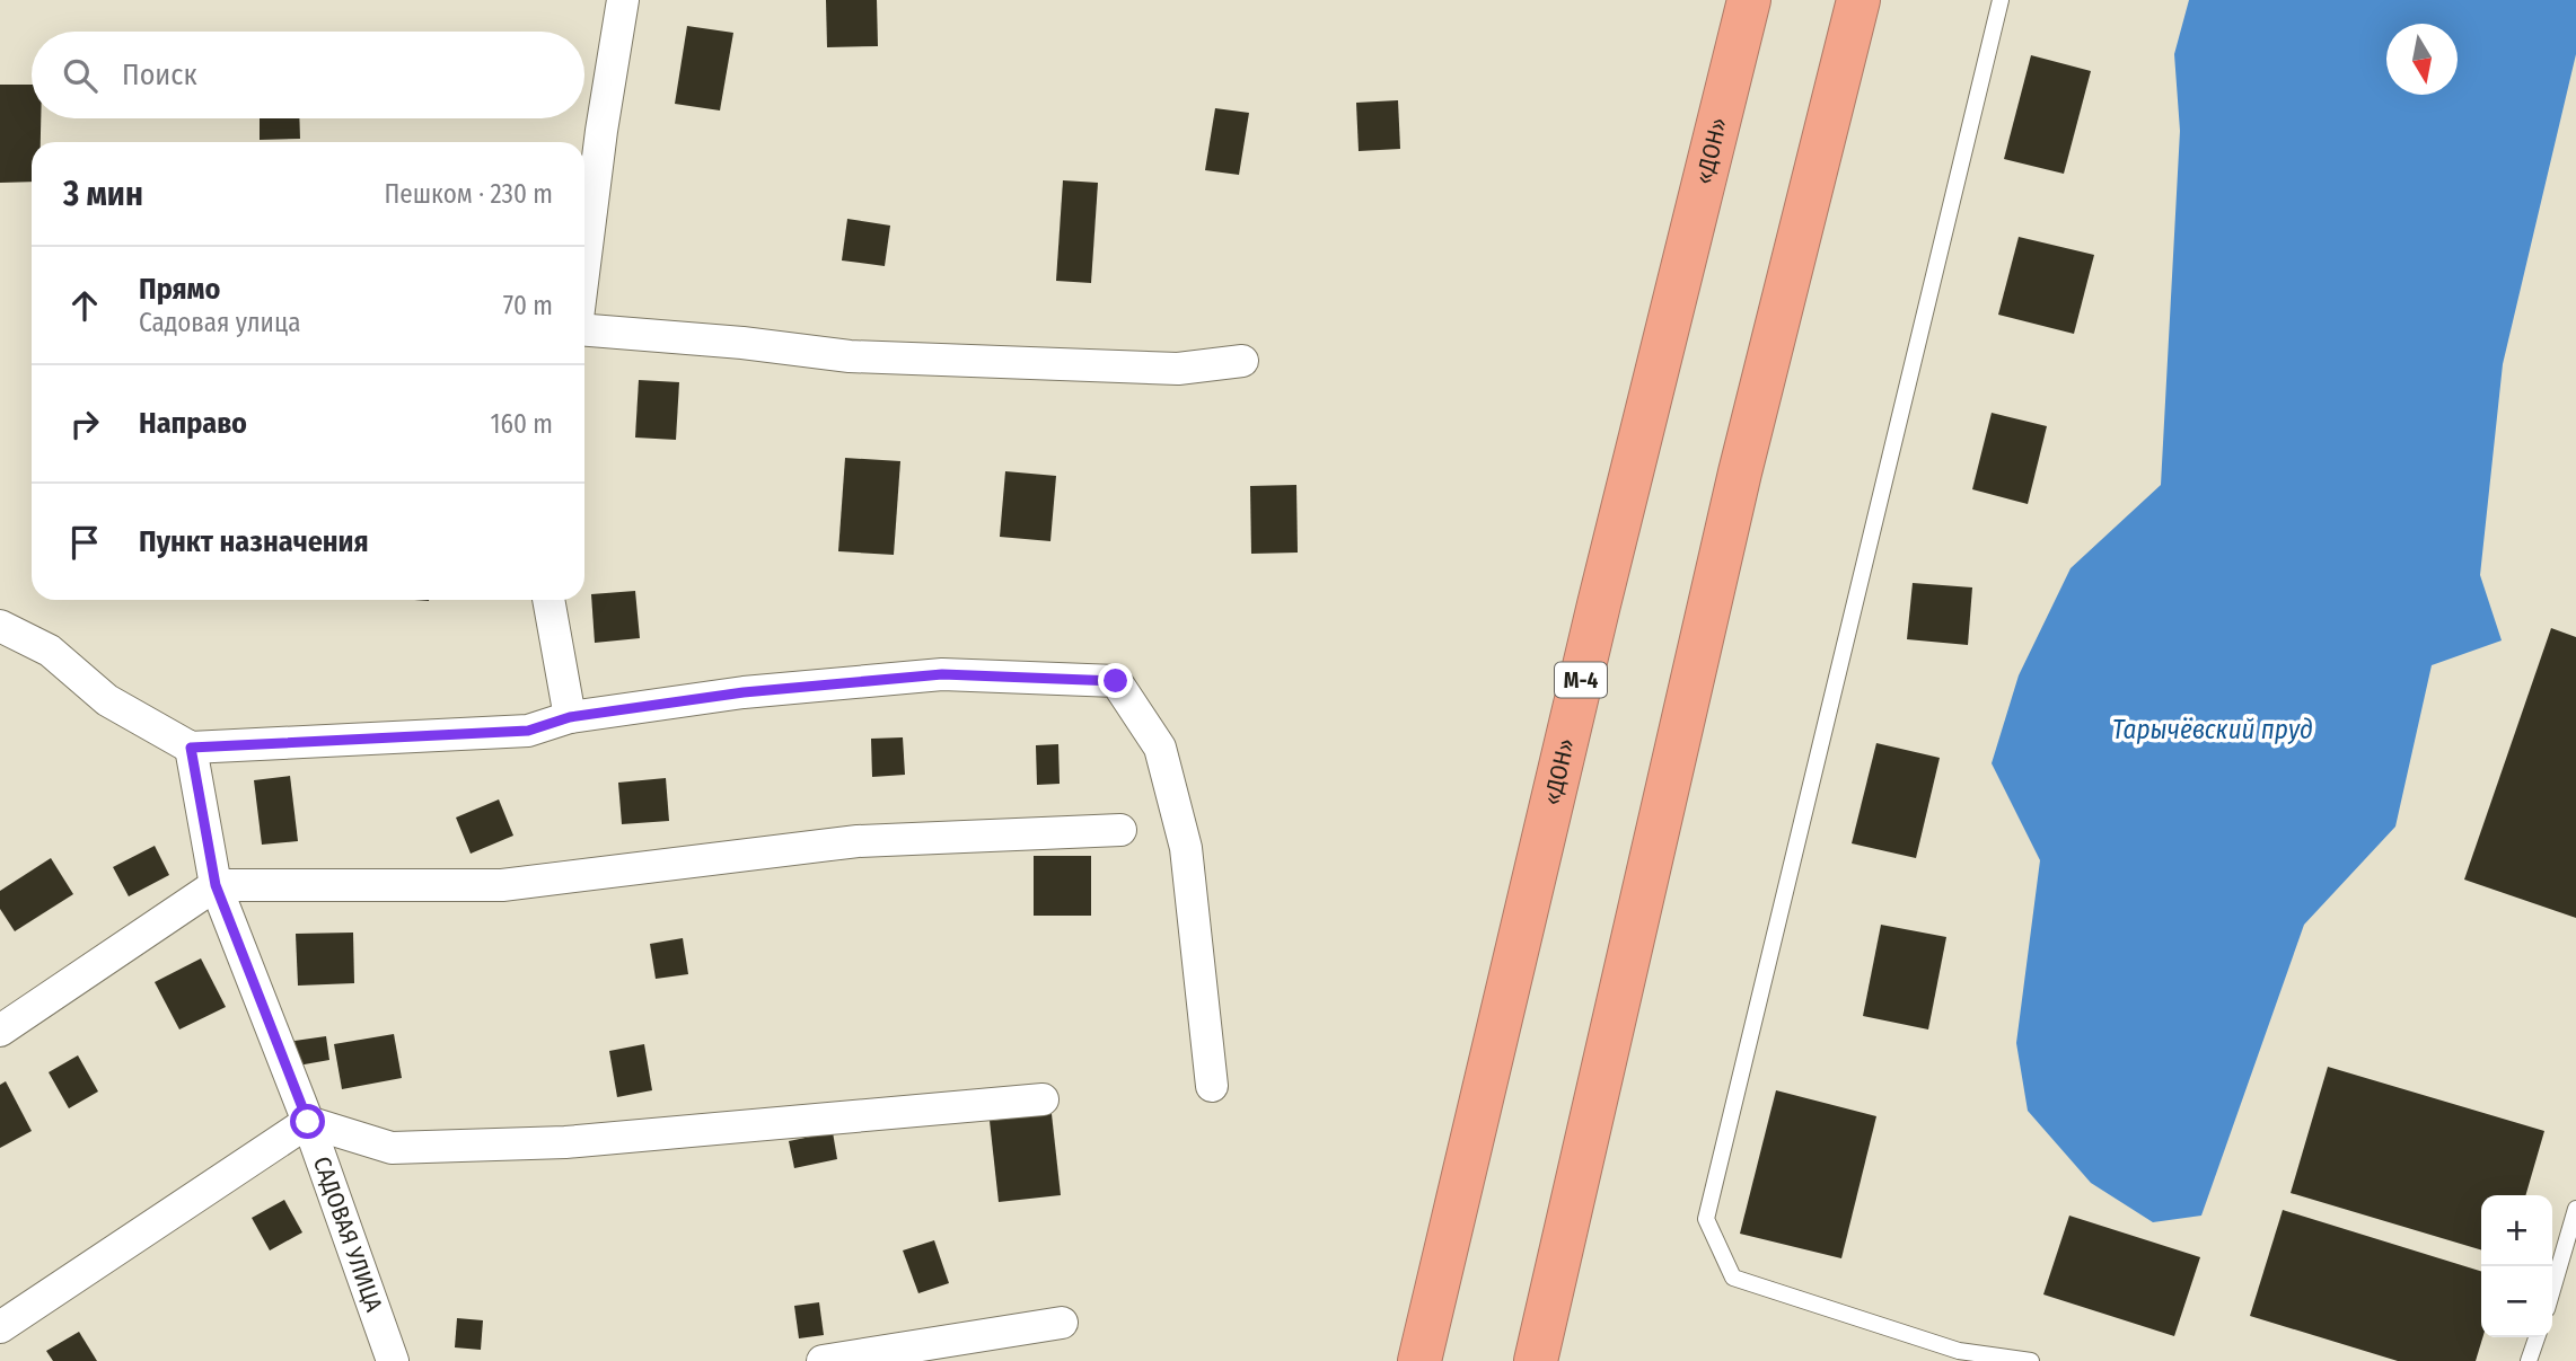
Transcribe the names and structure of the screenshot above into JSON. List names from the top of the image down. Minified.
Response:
{"streets":{"highway":["«ДОН»","М-4"],"street":["САДОВАЯ УЛИЦА"]},"water":["Тарычёвский пруд"],"north":"bottom","page":{"search":"Поиск","heading":["3 мин","Пешком · 230 m"],"list":[["Прямо","Садовая улица","70 m"],["Направо","160 m"],"Пункт назначения"],"map_buttons":["+","−"]}}
